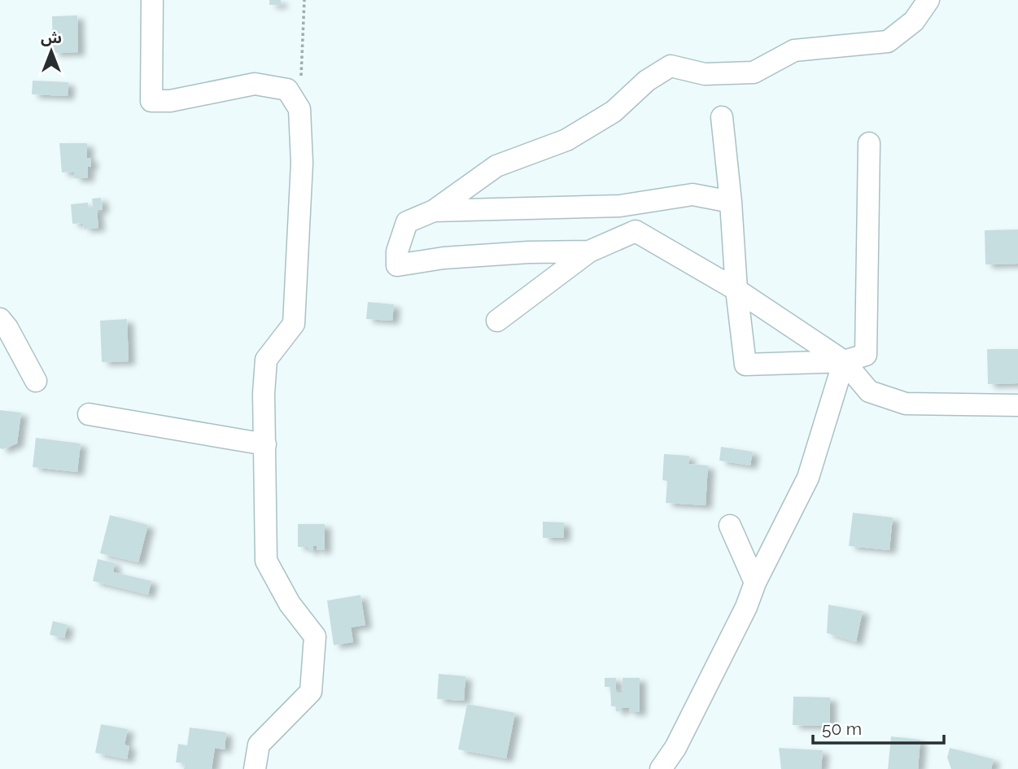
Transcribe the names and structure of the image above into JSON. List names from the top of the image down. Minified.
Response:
{"scale_bar":"50 m","north":"top"}
